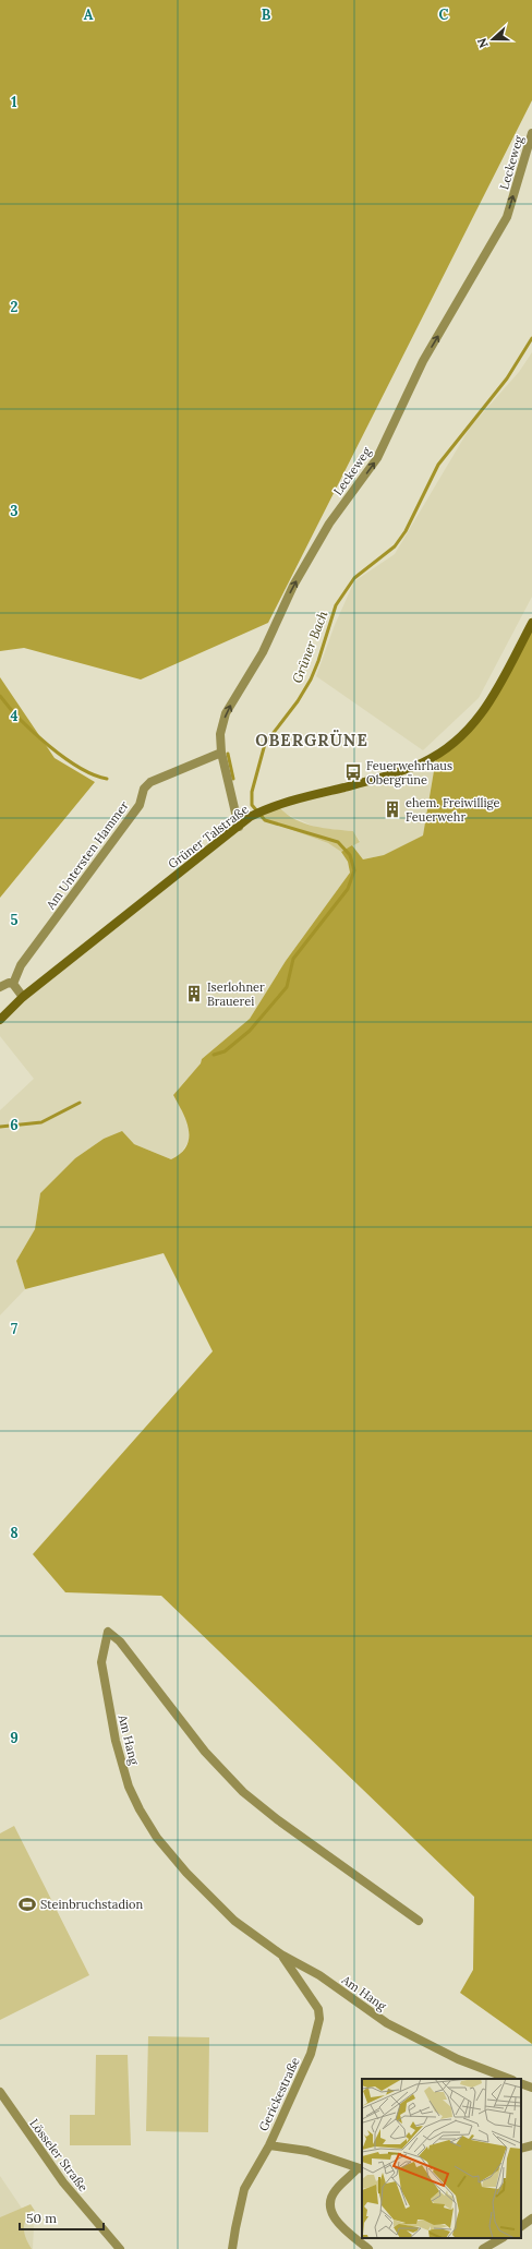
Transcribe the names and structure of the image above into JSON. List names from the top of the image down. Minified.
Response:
{"streets":{"main road":["Grüner Talstraße"],"street":["Leckeweg","Am Untersten Hammer","Am Hang","Gerickestraße","Lösseler Straße"]},"crossings":[["Leckeweg","Grüner Talstraße"],["Leckeweg","Am Untersten Hammer"],["Am Hang","Gerickestraße"]],"one_way":["Leckeweg"],"districts":["OBERGRÜNE"],"water":["Grüner Bach"],"places":{"bus stop":["Feuerwehrhaus Obergrüne"],"building":["ehem. Freiwillige Feuerwehr","Iserlohner Brauerei"],"sports":["Steinbruchstadion"]},"scale_bar":"50 m","north":"left","grid":{"columns":["A","B","C"],"rows":["1","2","3","4","5","6","7","8","9"]}}
